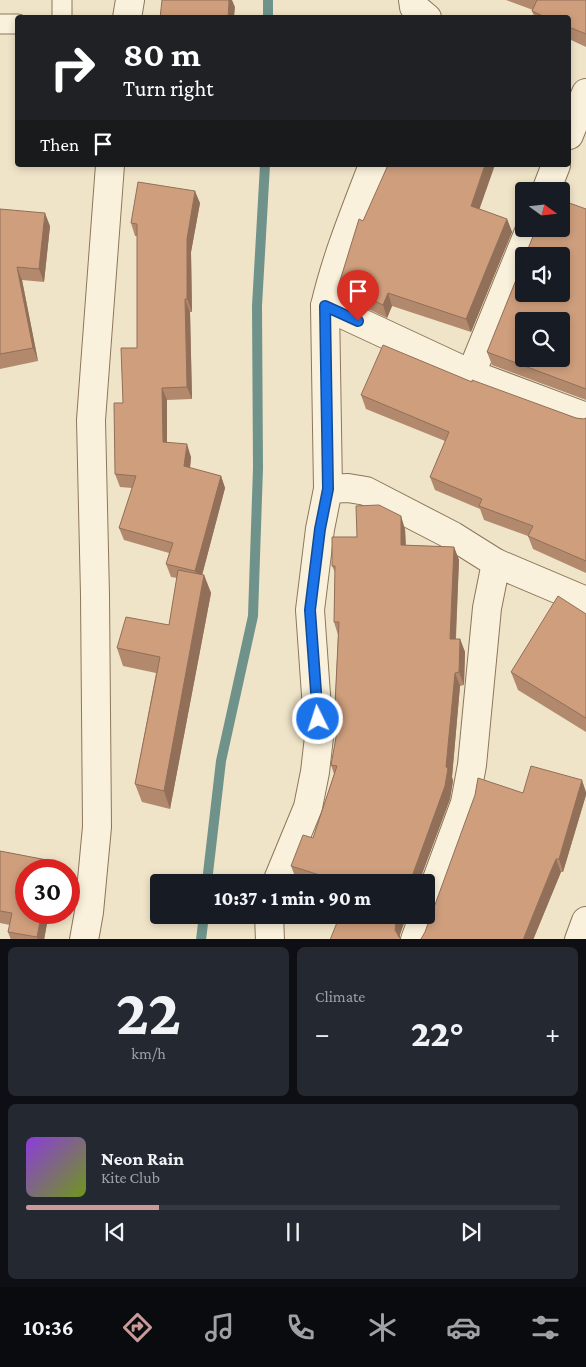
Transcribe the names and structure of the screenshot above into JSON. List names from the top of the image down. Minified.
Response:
{"north":"right","page":{"turn":["80 m","Turn right"],"then":"Then","limit":"30","trip":"10:37 · 1 min · 90 m","tile":[["22","km/h"],"Climate"],"heat":["−","22°","+"],"song":["Neon Rain","Kite Club"],"tabs":"10:36"}}
